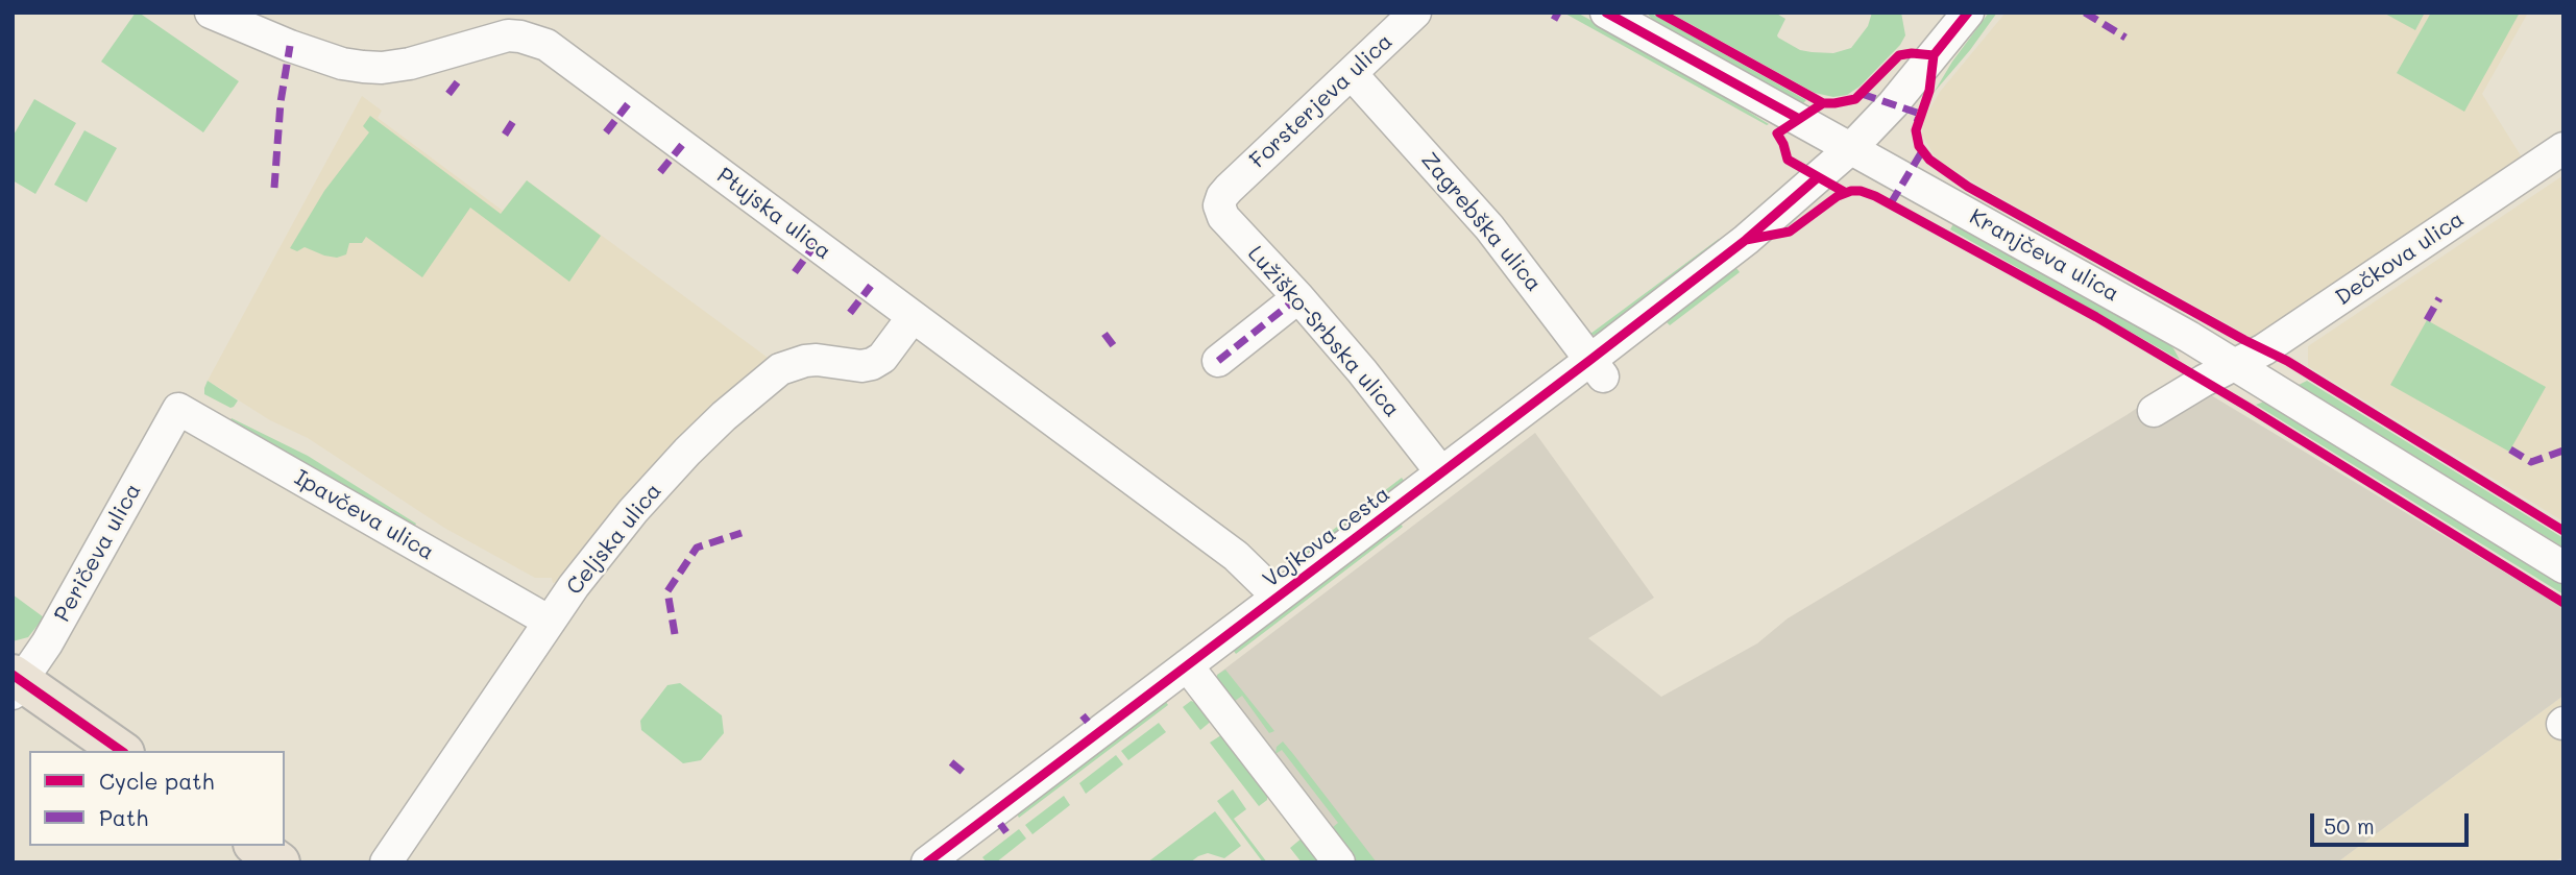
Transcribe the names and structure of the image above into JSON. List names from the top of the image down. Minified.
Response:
{"streets":{"street":["Forsterjeva ulica","Ptujska ulica","Zagrebška ulica","Kranjčeva ulica","Dečkova ulica","Lužiško-Srbska ulica","Ipavčeva ulica","Vojkova cesta","Celjska ulica","Peričeva ulica"]},"crossings":[["Forsterjeva ulica","Zagrebška ulica"],["Forsterjeva ulica","Lužiško-Srbska ulica"],["Ptujska ulica","Vojkova cesta"],["Ptujska ulica","Celjska ulica"],["Zagrebška ulica","Vojkova cesta"],["Kranjčeva ulica","Dečkova ulica"],["Kranjčeva ulica","Vojkova cesta"],["Lužiško-Srbska ulica","Vojkova cesta"],["Ipavčeva ulica","Celjska ulica"],["Ipavčeva ulica","Peričeva ulica"]],"legend":["Cycle path","Path"],"scale_bar":"50 m"}
